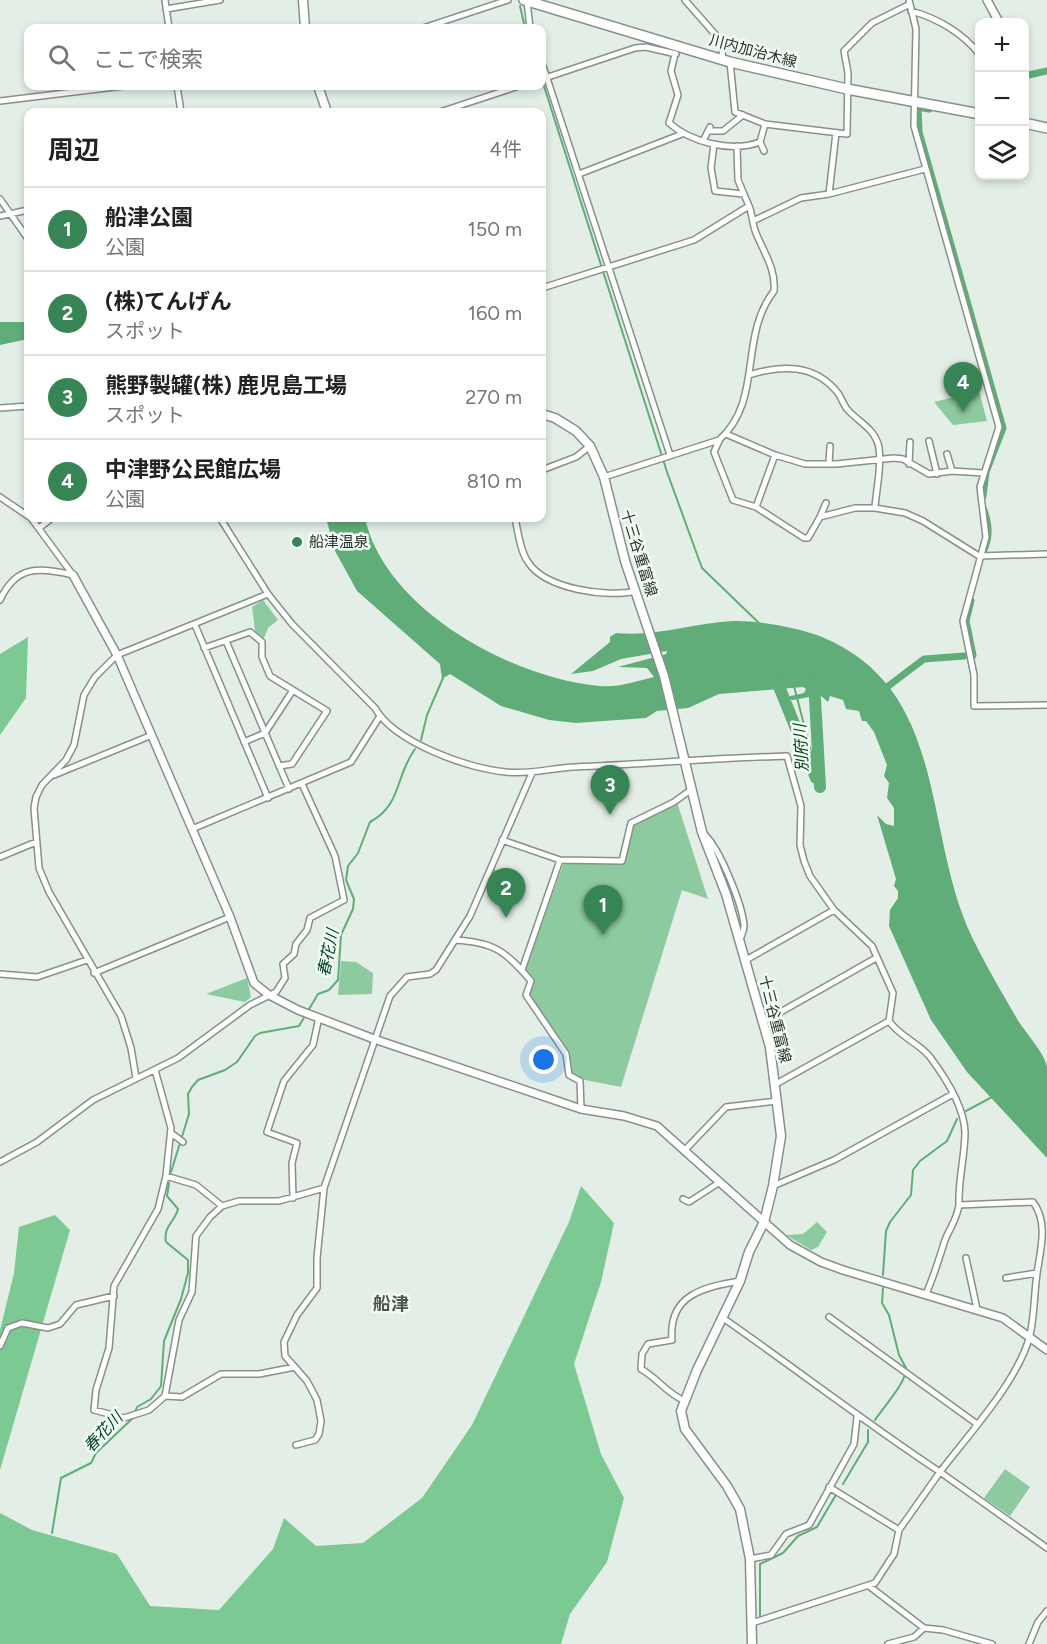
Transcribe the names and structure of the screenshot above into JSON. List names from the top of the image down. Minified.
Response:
{"streets":{"main road":["川内加治木線","十三谷重富線"]},"districts":["船津"],"water":["別府川","春花川"],"places":["船津温泉"],"page":{"map_buttons":["+","−"],"search":"ここで検索","heading":["周辺","4件"],"list":[{"mark":"1","name":"船津公園","note":"公園","value":"150 m"},{"mark":"2","name":"(株)てんげん","note":"スポット","value":"160 m"},{"mark":"3","name":"熊野製罐(株) 鹿児島工場","note":"スポット","value":"270 m"},{"mark":"4","name":"中津野公民館広場","note":"公園","value":"810 m"}],"pins":["4","3","2","1"]}}
